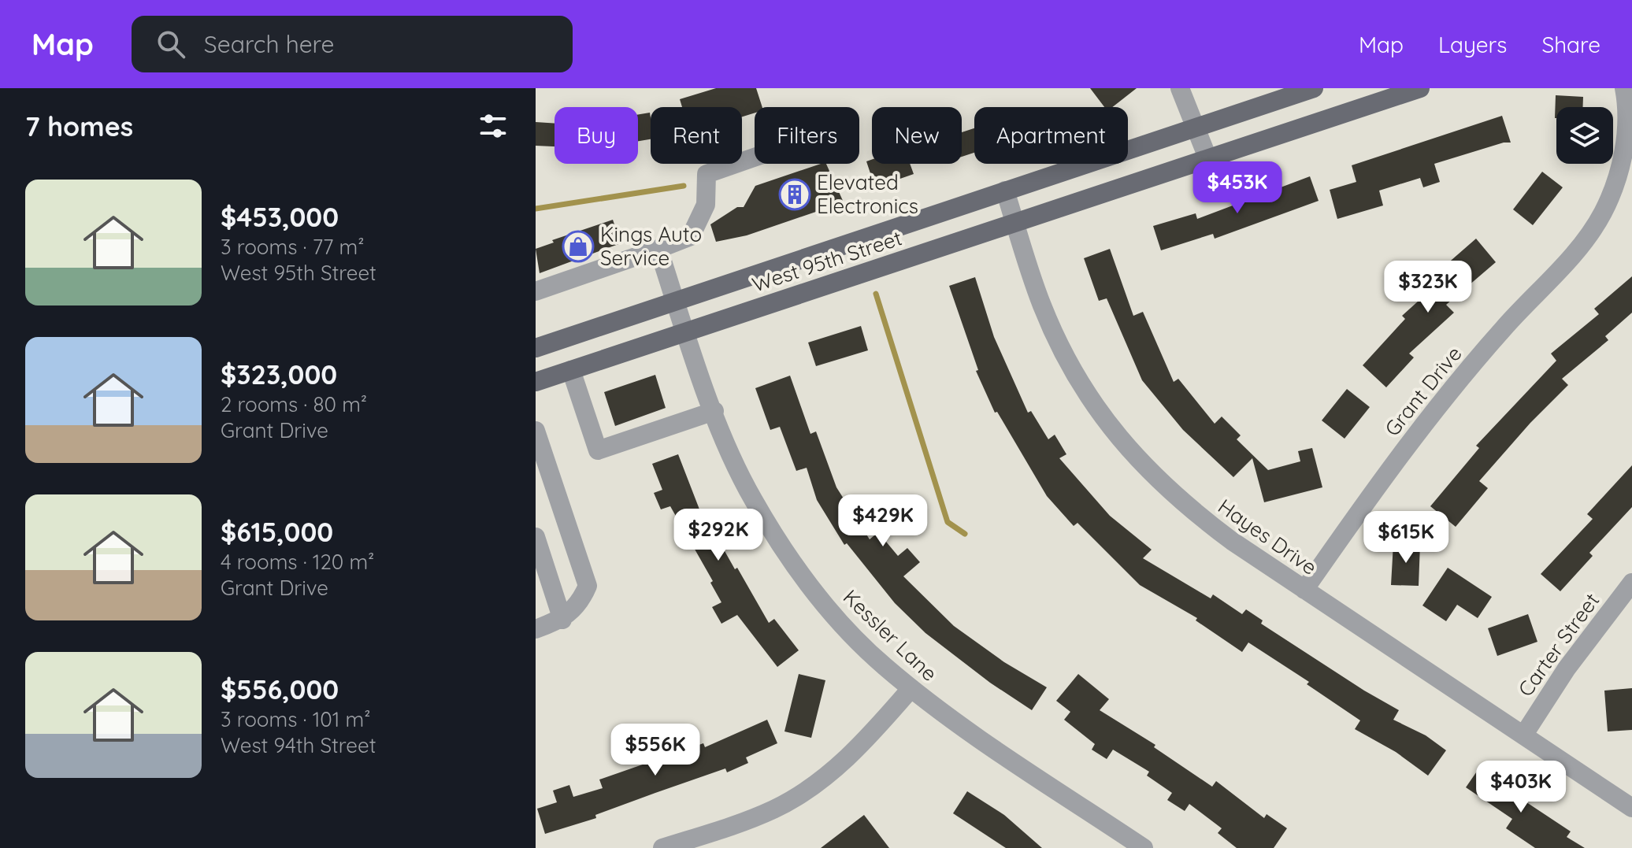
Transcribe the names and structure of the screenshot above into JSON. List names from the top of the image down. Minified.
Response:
{"streets":{"main road":["West 95th Street"],"street":["Grant Drive","Hayes Drive","Kessler Lane","Carter Street"]},"crossings":[["West 95th Street","Hayes Drive"],["West 95th Street","Kessler Lane"],["Grant Drive","Hayes Drive"],["Hayes Drive","Carter Street"]],"places":{"building":["Elevated Electronics"],"shop":["Kings Auto Service"]},"page":{"header":"Map","search":"Search here","nav":["Map","Layers","Share"],"heading":"7 homes","chip":["Buy","Rent","Filters","New","Apartment"],"price":["$453K","$323K","$429K","$292K","$615K","$556K","$403K"],"list":[{"name":"$453,000","note":"3 rooms · 77 m² · West 95th Street"},{"name":"$323,000","note":"2 rooms · 80 m² · Grant Drive"},{"name":"$615,000","note":"4 rooms · 120 m² · Grant Drive"},{"name":"$556,000","note":"3 rooms · 101 m² · West 94th Street"}]}}
